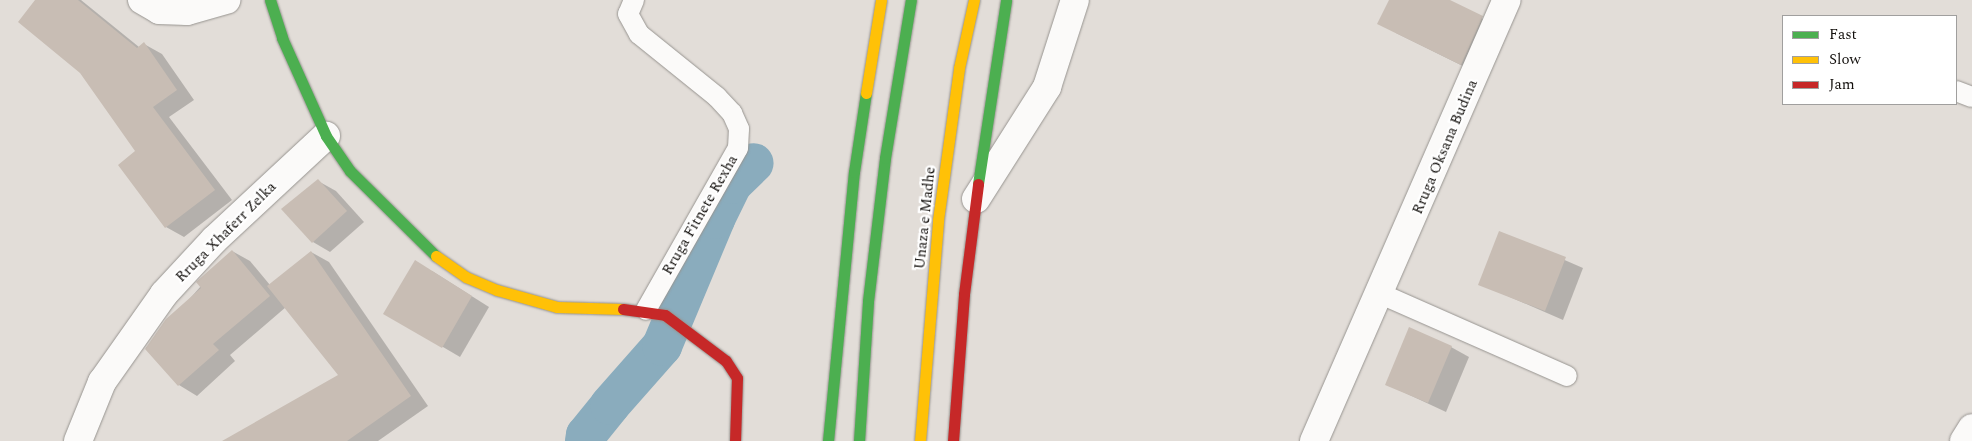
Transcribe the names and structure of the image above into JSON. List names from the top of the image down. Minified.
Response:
{"streets":{"main road":["Unaza e Madhe"],"street":["Rruga Oksana Budina","Rruga Xhaferr Zelka"],"lane":["Rruga Fitnete Rexha"]},"legend":["Fast","Slow","Jam"]}
